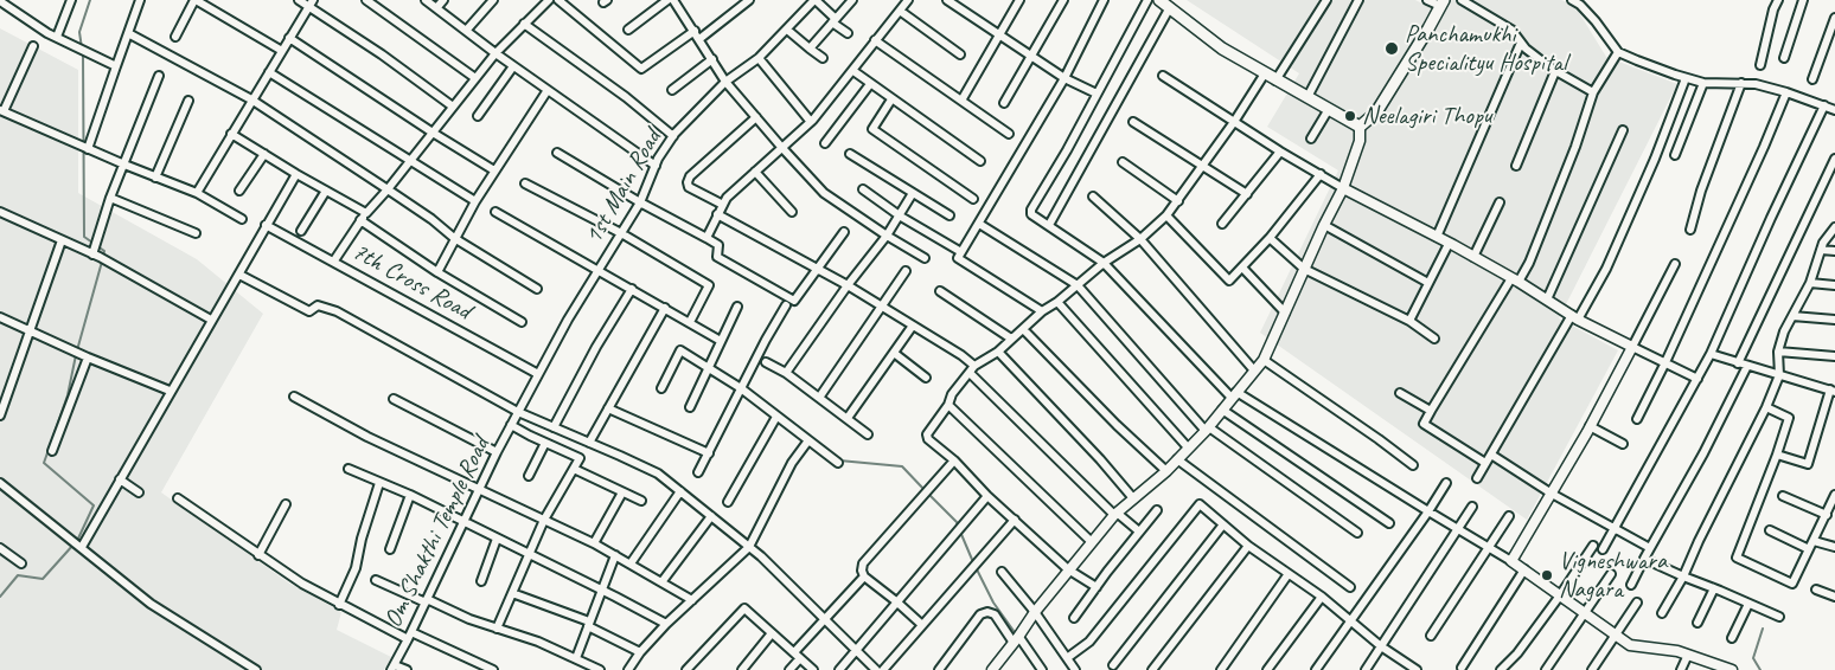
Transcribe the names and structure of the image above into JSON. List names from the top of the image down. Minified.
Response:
{"streets":{"street":["1st Main Road","7th Cross Road","Om Shakthi Temple Road"]},"crossings":[["1st Main Road","7th Cross Road"],["1st Main Road","Om Shakthi Temple Road"]],"places":["Panchamukhi Specialityu Hospital","Neelagiri Thopu","Vigneshwara Nagara"]}
